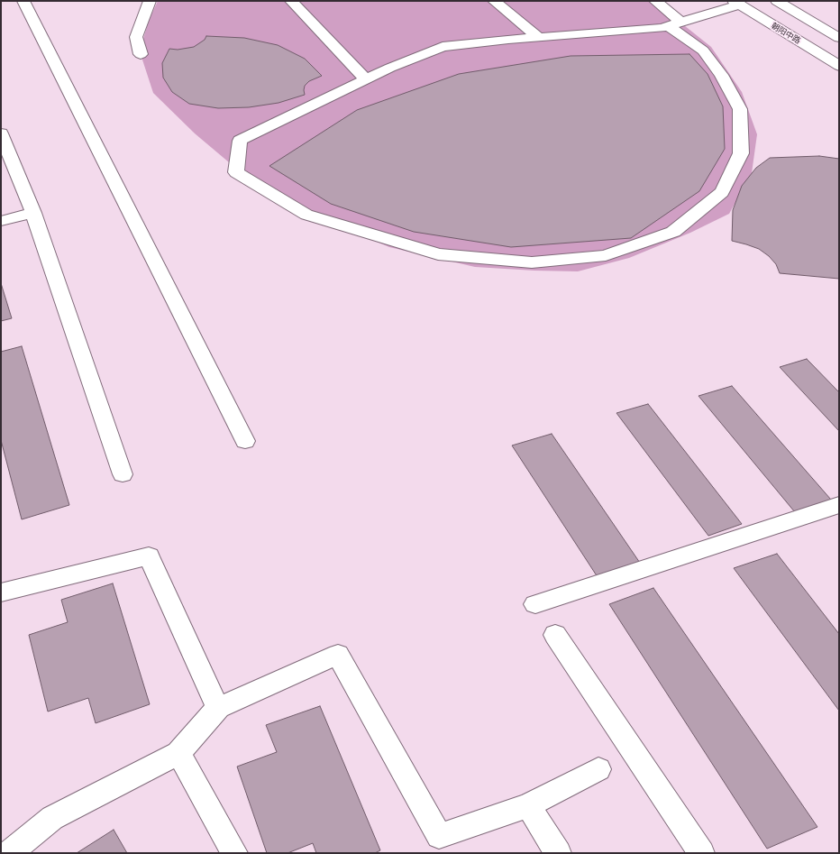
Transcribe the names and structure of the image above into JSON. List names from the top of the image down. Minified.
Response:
{"streets":{"street":["朝阳中路"]}}
